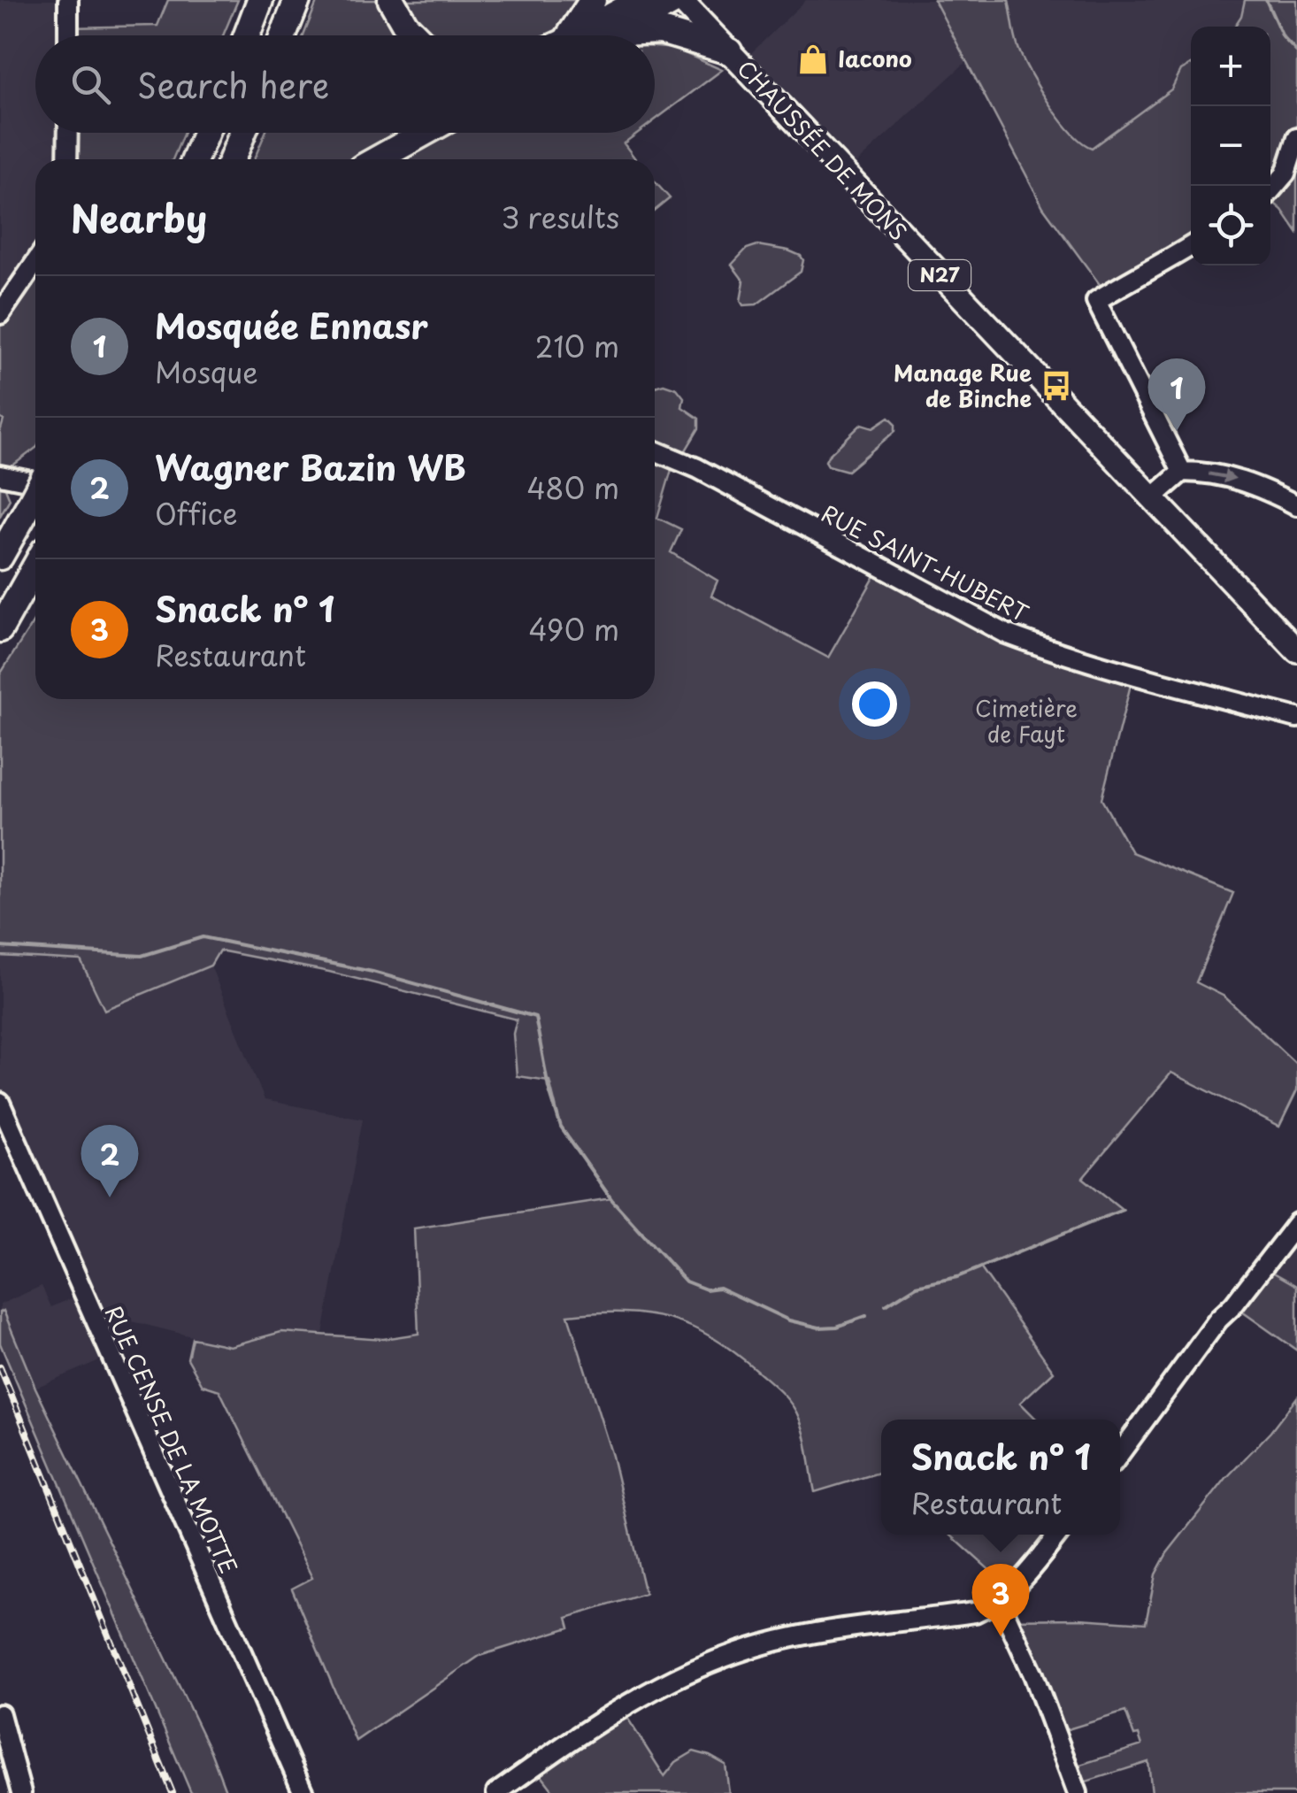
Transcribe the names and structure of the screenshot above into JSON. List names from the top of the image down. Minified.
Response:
{"streets":{"main road":["CHAUSSÉE DE MONS","N27"],"street":["RUE SAINT-HUBERT","RUE CENSE DE LA MOTTE"]},"crossings":[["CHAUSSÉE DE MONS","N27"]],"parks":["Cimetière de Fayt"],"places":{"shop":["Iacono"],"bus stop":["Manage Rue de Binche"]},"page":{"map_buttons":["+","−"],"search":"Search here","heading":["Nearby","3 results"],"list":[{"mark":"1","name":"Mosquée Ennasr","note":"Mosque","value":"210 m"},{"mark":"2","name":"Wagner Bazin WB","note":"Office","value":"480 m"},{"mark":"3","name":"Snack n° 1","note":"Restaurant","value":"490 m"}],"pins":["1","2","3"],"popup":["Snack n° 1","Restaurant"]}}
